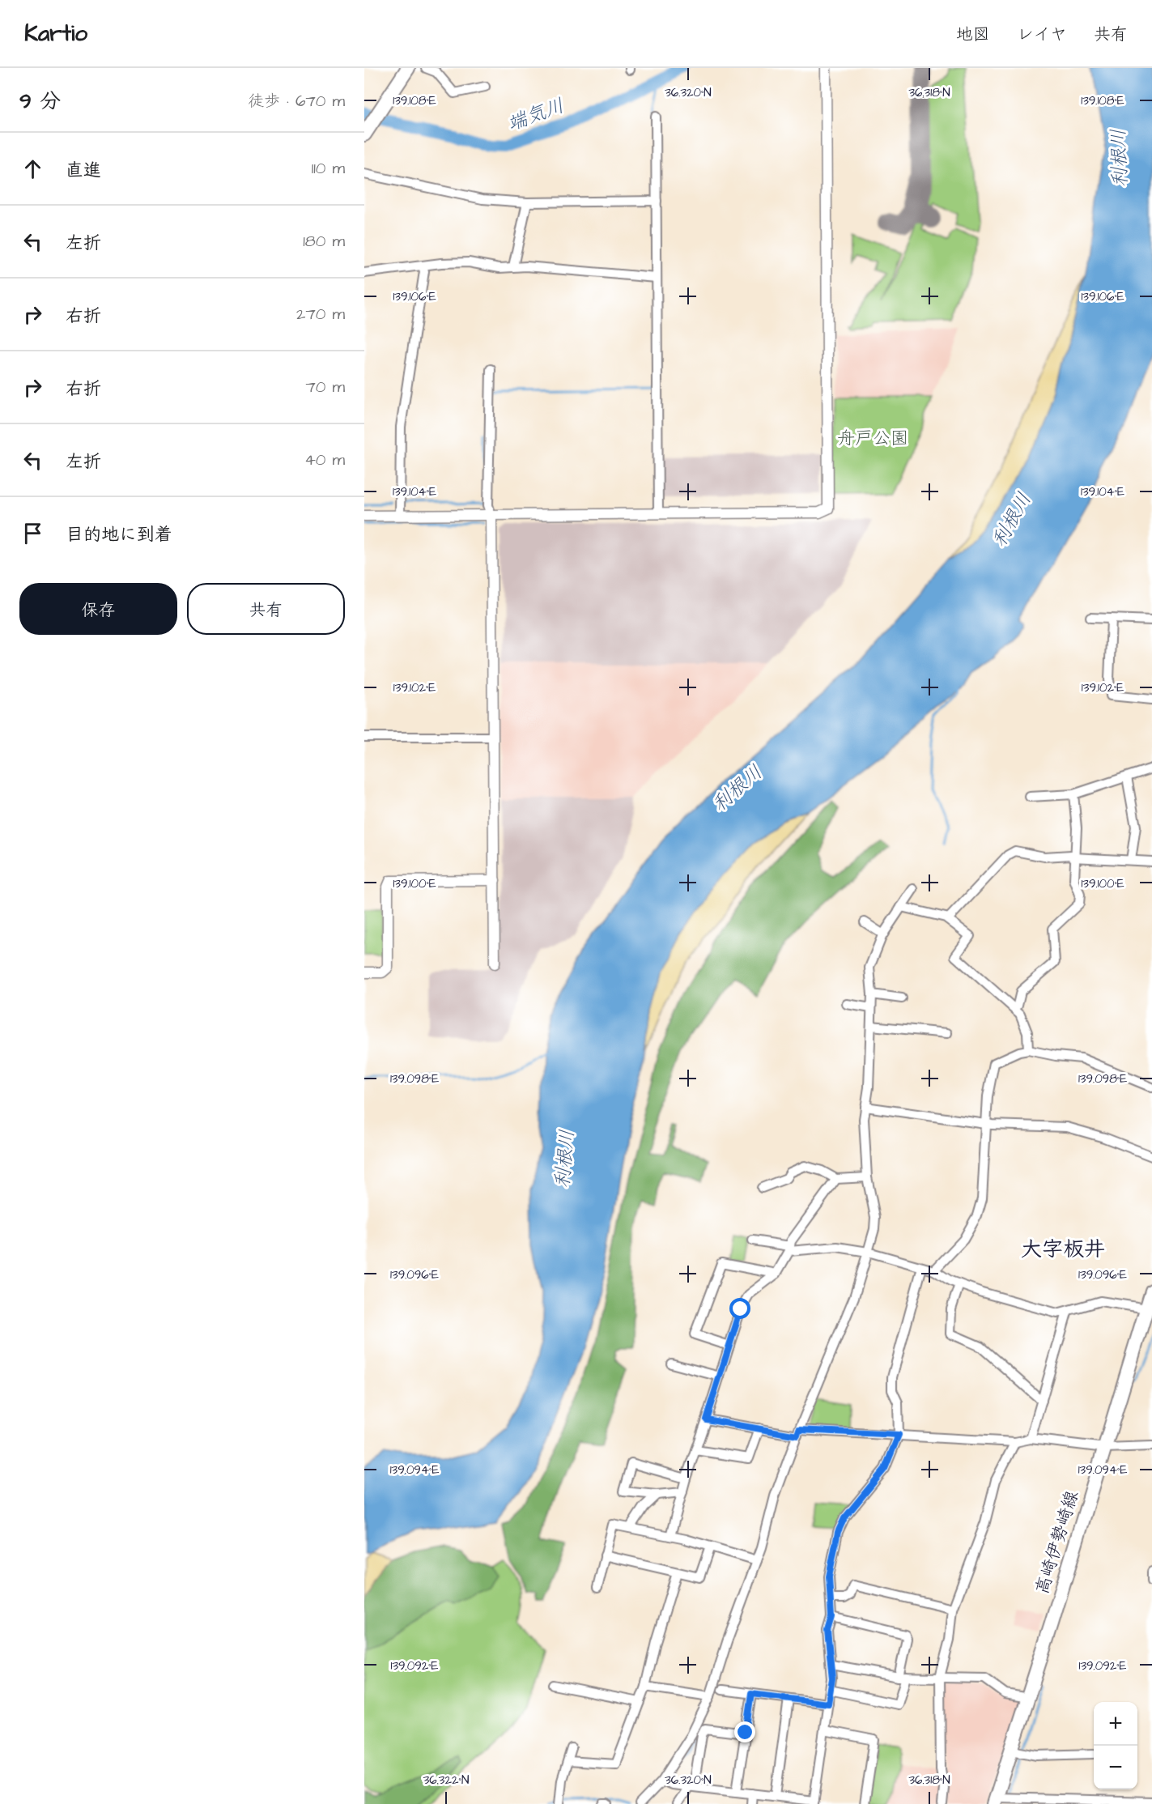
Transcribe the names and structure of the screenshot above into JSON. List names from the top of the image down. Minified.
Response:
{"streets":{"main road":["高崎伊勢崎線"]},"districts":["大字板井"],"water":["端気川","利根川"],"parks":["舟戸公園"],"page":{"header":"Kartio","nav":["地図","レイヤ","共有"],"heading":["9 分","徒歩 · 670 m"],"list":[["直進","110 m"],["左折","180 m"],["右折","270 m"],["右折","70 m"],["左折","40 m"],"目的地に到着"],"buttons":["保存","共有"],"map_buttons":["+","−"]},"coordinates":["36.320°N","36.318°N","139.108°E","139.106°E","139.104°E","139.102°E","139.100°E","139.098°E","139.096°E","139.094°E","139.092°E","36.322°N"]}
